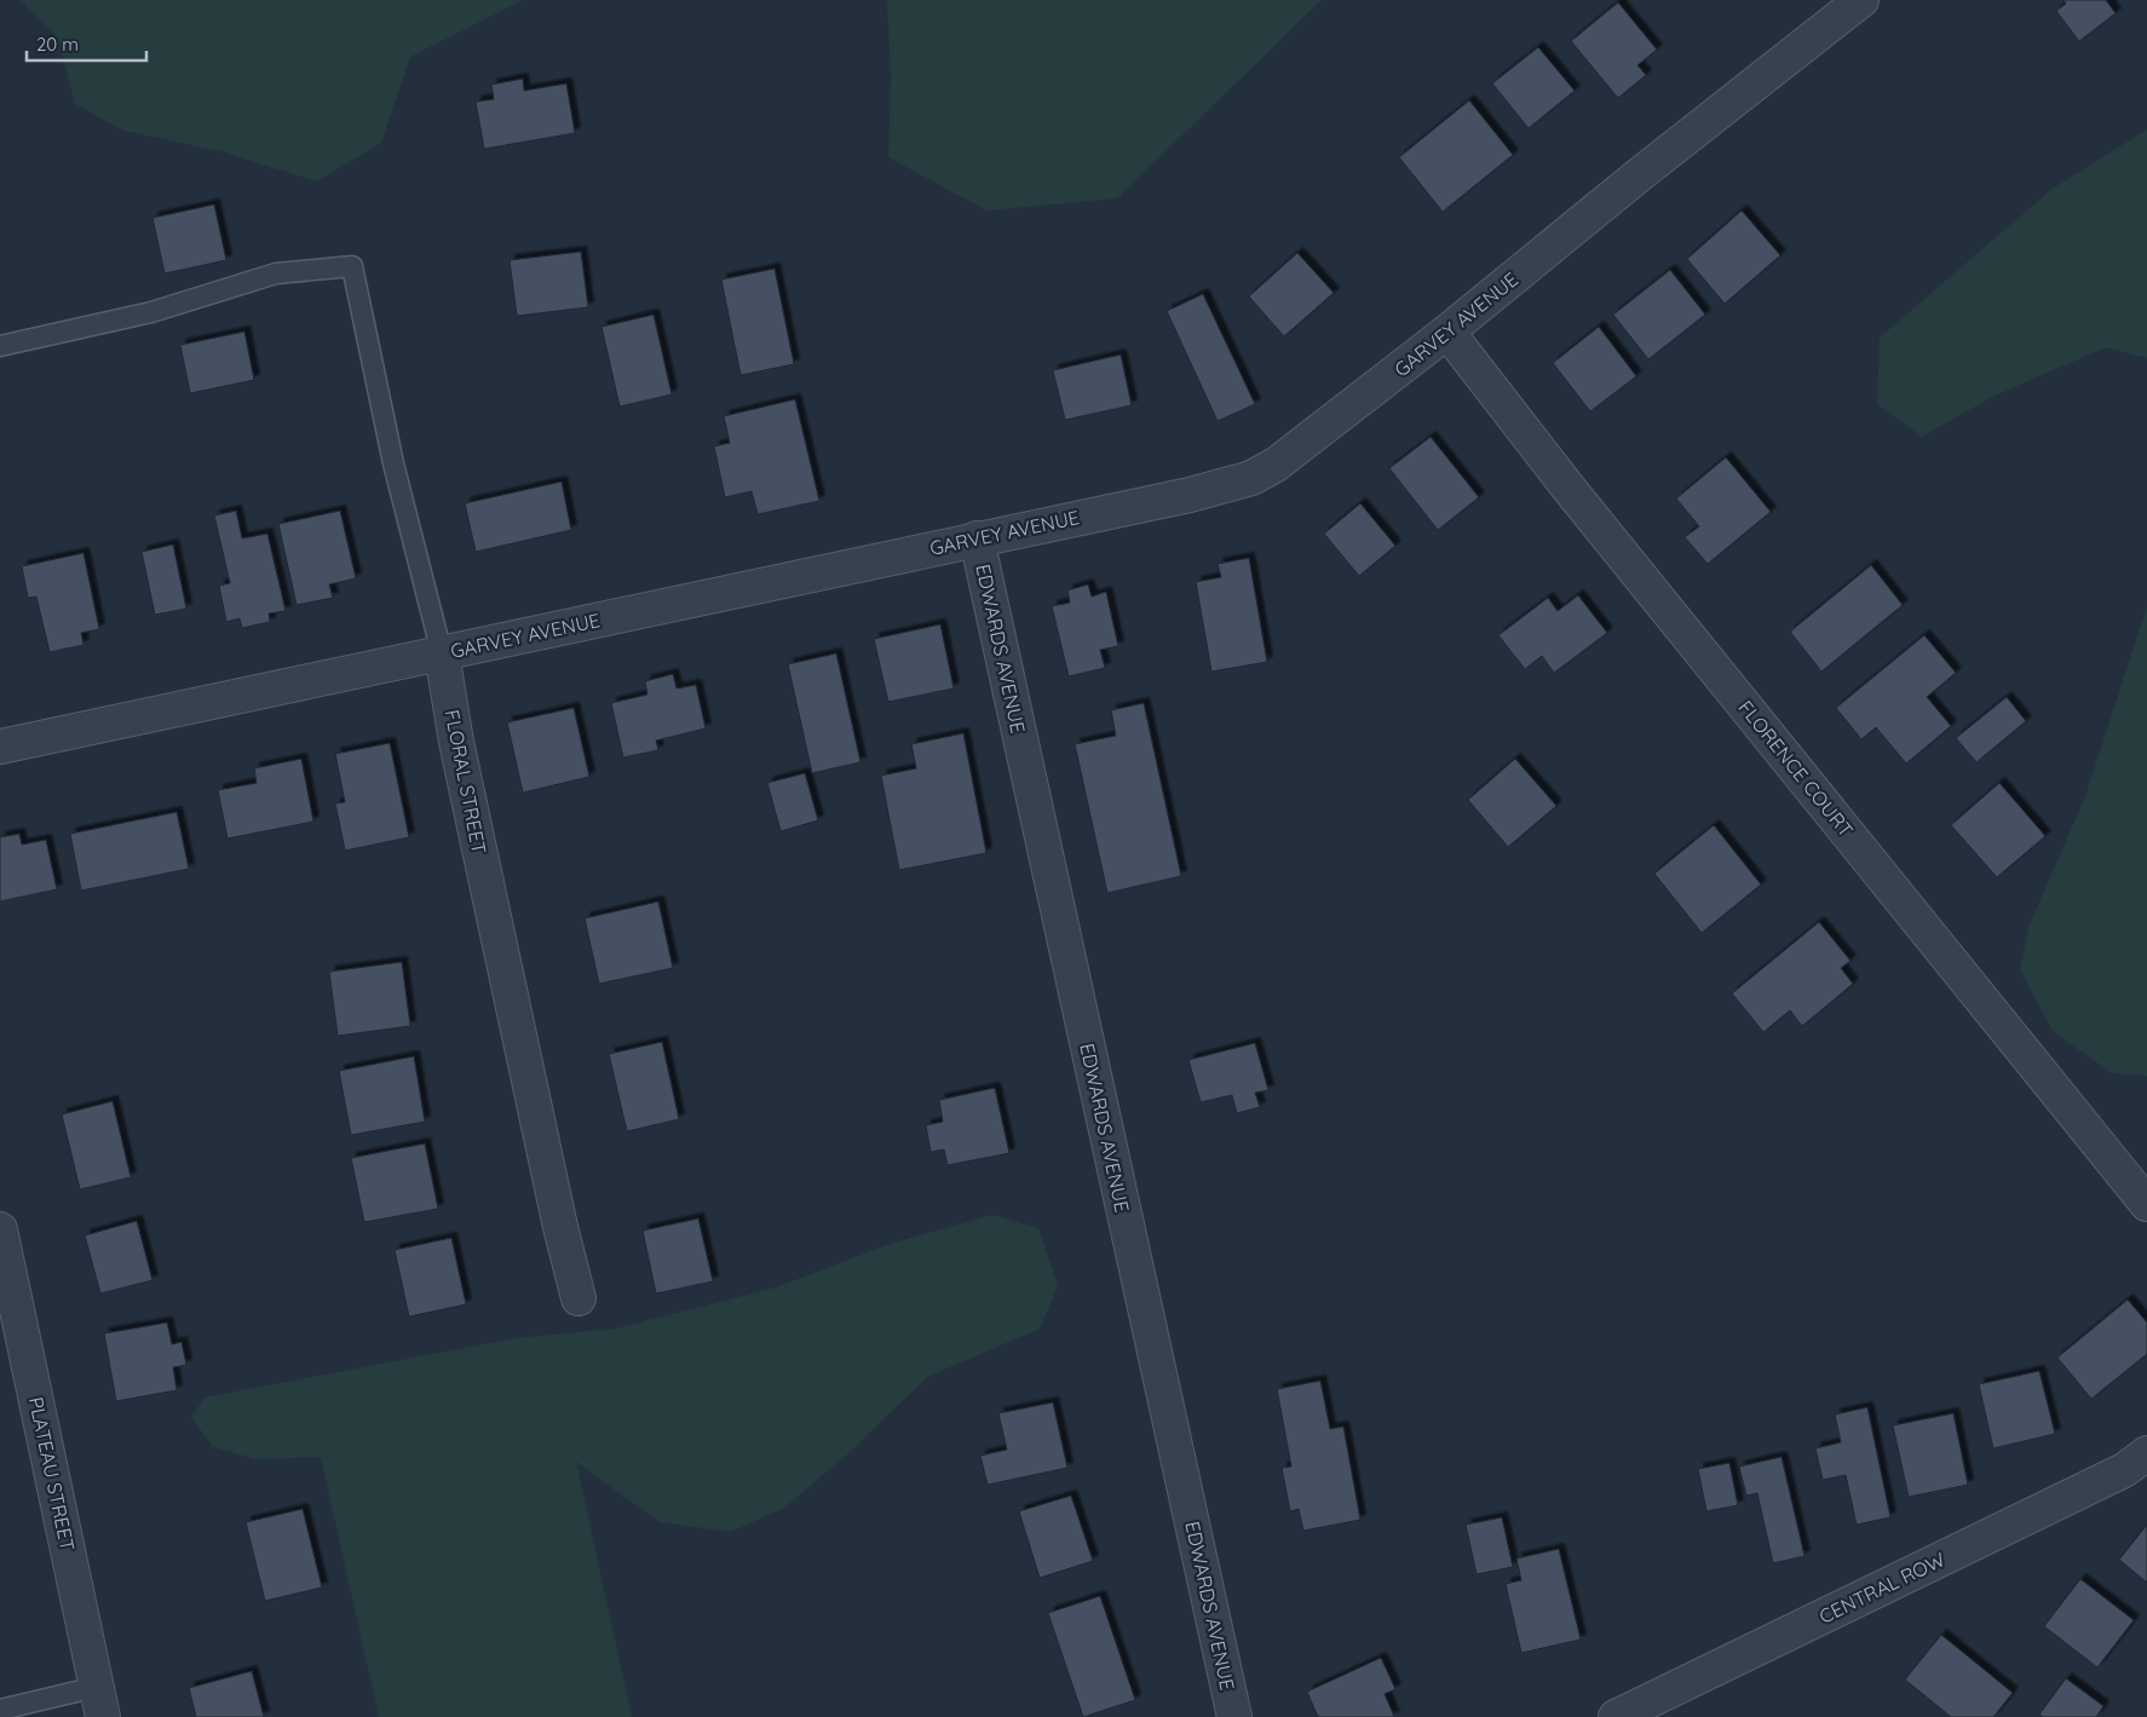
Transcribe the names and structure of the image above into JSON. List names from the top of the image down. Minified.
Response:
{"streets":{"street":["GARVEY AVENUE","EDWARDS AVENUE","FLORENCE COURT","FLORAL STREET","PLATEAU STREET","CENTRAL ROW"]},"crossings":[["GARVEY AVENUE","EDWARDS AVENUE"],["GARVEY AVENUE","FLORENCE COURT"],["GARVEY AVENUE","FLORAL STREET"]],"scale_bar":"20 m"}
